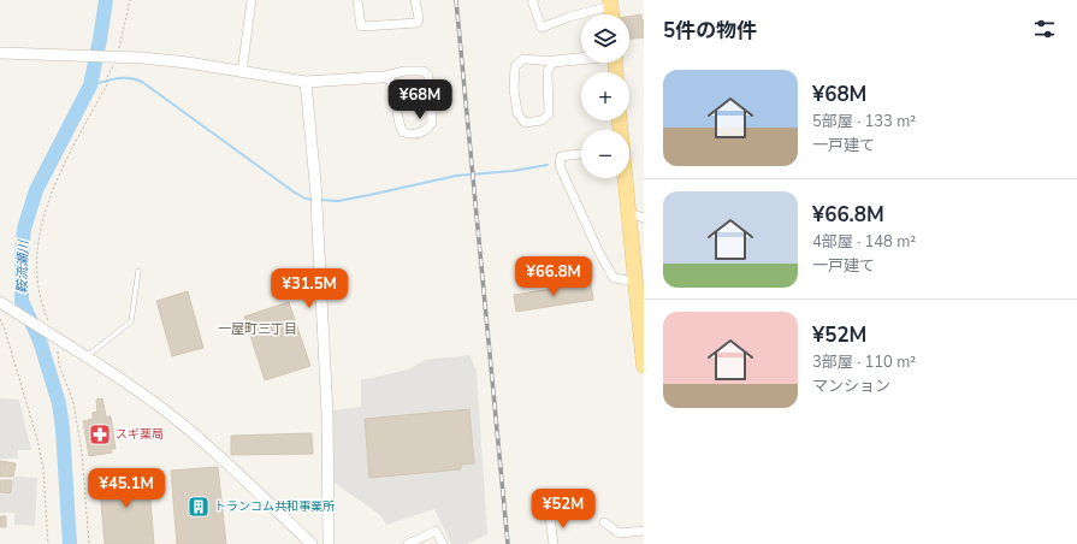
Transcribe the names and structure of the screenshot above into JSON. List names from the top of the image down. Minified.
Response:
{"districts":["一屋町三丁目"],"water":["鞍流瀬川"],"places":{"pharmacy":["スギ薬局"],"building":["トランコム共和事業所"]},"page":{"heading":"5件の物件","map_buttons":["+","−"],"list":[{"name":"¥68M","note":"5部屋 · 133 m² · 一戸建て"},{"name":"¥66.8M","note":"4部屋 · 148 m² · 一戸建て"},{"name":"¥52M","note":"3部屋 · 110 m² · マンション"}],"price":["¥68M","¥66.8M","¥31.5M","¥45.1M","¥52M"]}}
